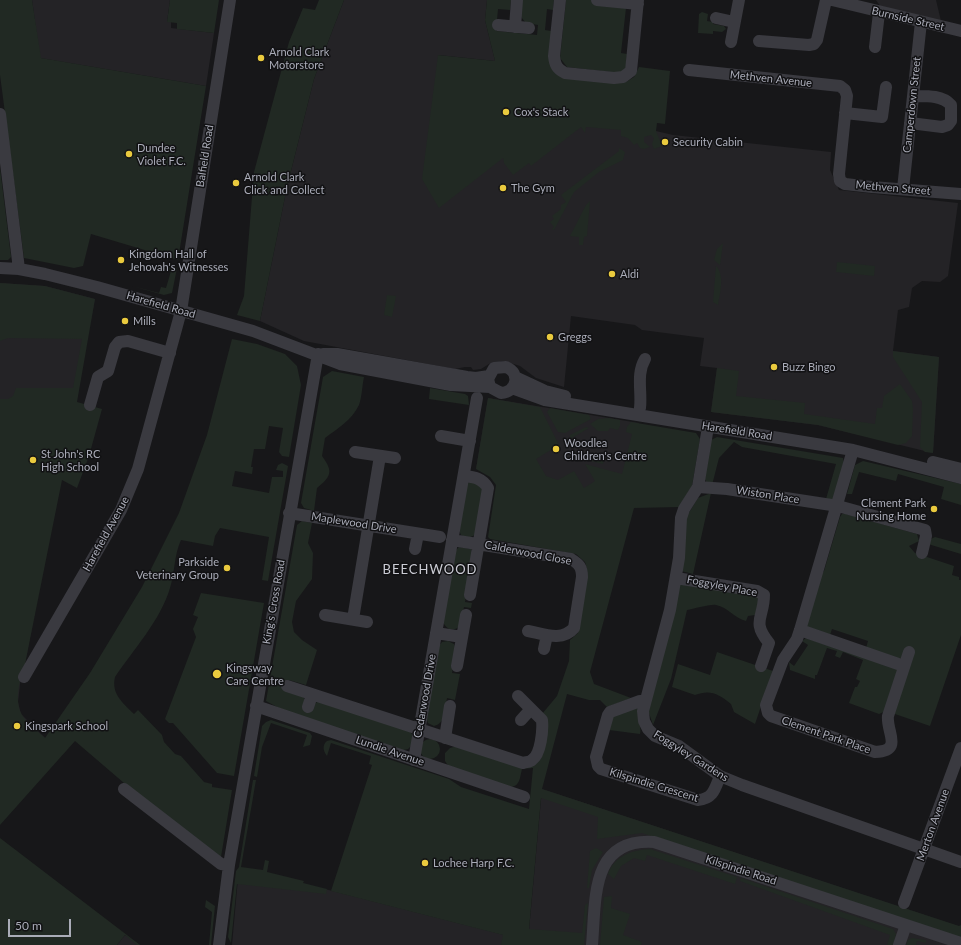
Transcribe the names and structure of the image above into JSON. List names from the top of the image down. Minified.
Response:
{"streets":{"street":["Burnside Street","Methven Avenue","Camperdown Street","Balfield Road","Methven Street","Harefield Road","Wiston Place","Maplewood Drive","Harefield Avenue","Calderwood Close","Foggyley Place","King's Cross Road","Cedarwood Drive","Clement Park Place","Lundie Avenue","Foggyley Gardens","Kilspindie Crescent","Merton Avenue","Kilspindie Road"]},"crossings":[["Burnside Street","Camperdown Street"],["Methven Avenue","Methven Street"],["Camperdown Street","Methven Street"],["Balfield Road","Harefield Road"],["Balfield Road","Harefield Avenue"],["Harefield Road","Harefield Avenue"],["Harefield Road","King's Cross Road"],["Harefield Road","Clement Park Place"],["Harefield Road","Foggyley Gardens"],["Wiston Place","Clement Park Place"],["Wiston Place","Foggyley Gardens"],["Maplewood Drive","King's Cross Road"],["Calderwood Close","Cedarwood Drive"],["Foggyley Place","Foggyley Gardens"],["King's Cross Road","Lundie Avenue"],["Cedarwood Drive","Lundie Avenue"],["Foggyley Gardens","Kilspindie Crescent"],["Foggyley Gardens","Merton Avenue"]],"districts":["BEECHWOOD"],"places":["Arnold Clark Motorstore","Cox's Stack","Security Cabin","Dundee Violet F.C.","Arnold Clark Click and Collect","The Gym","Kingdom Hall of Jehovah's Witnesses","Aldi","Mills","Greggs","Buzz Bingo","Woodlea Children's Centre","St John's RC High School","Clement Park Nursing Home","Parkside Veterinary Group","Kingsway Care Centre","Kingspark School","Lochee Harp F.C."],"scale_bar":"50 m"}
